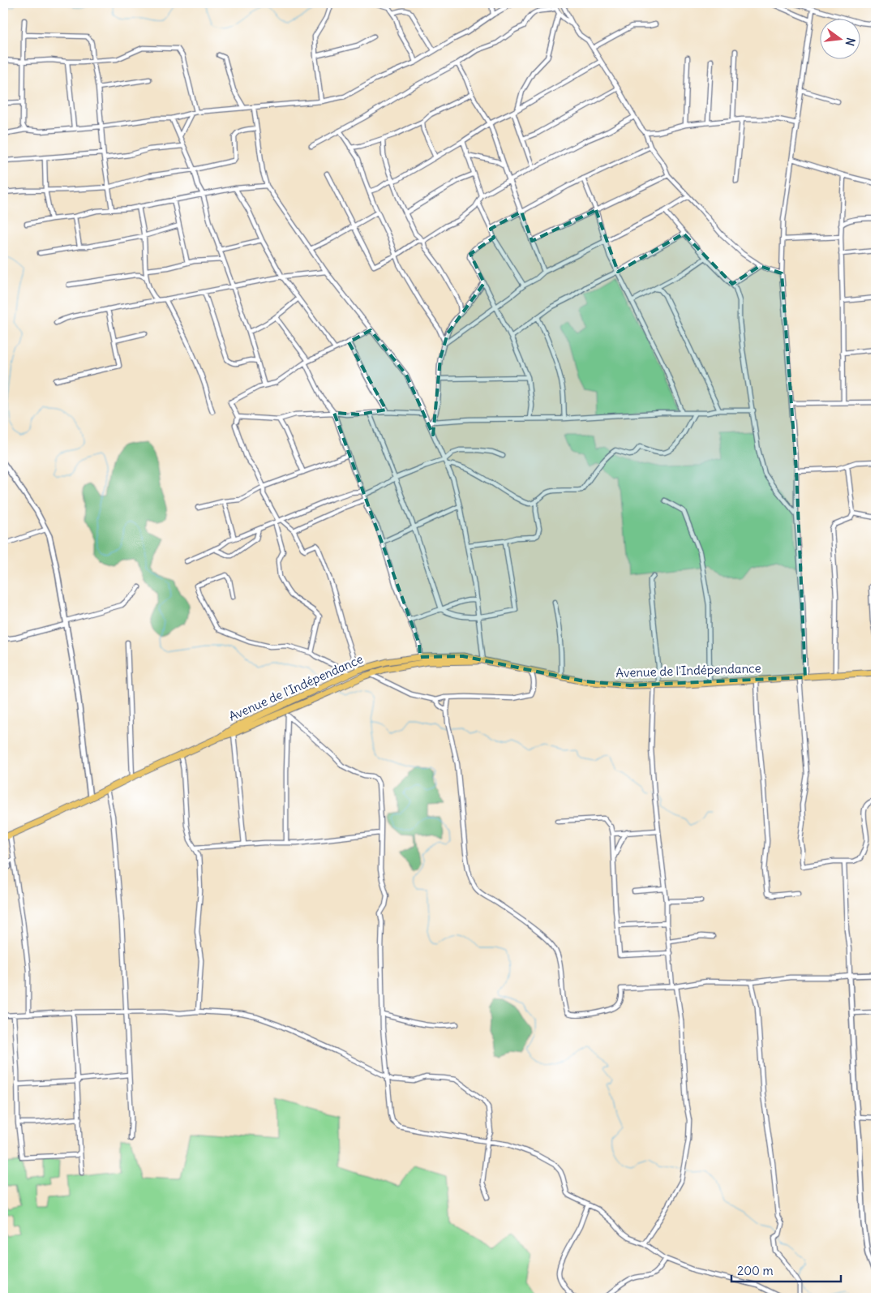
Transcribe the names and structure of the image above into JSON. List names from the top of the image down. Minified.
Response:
{"streets":{"main road":["Avenue de l'Indépendance"]},"scale_bar":"200 m","north":"right"}
